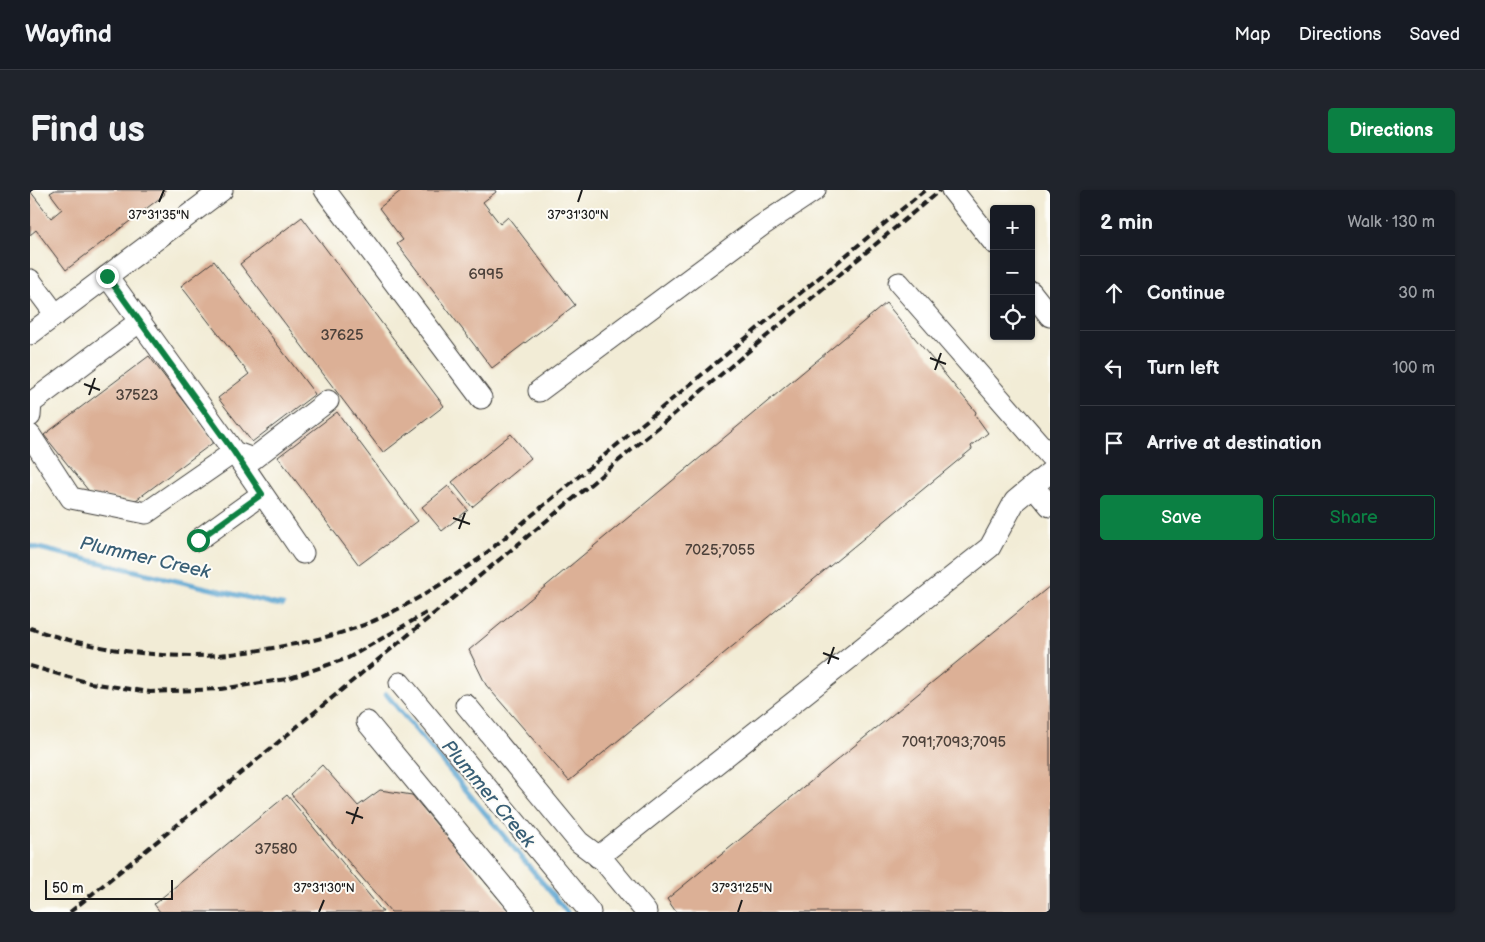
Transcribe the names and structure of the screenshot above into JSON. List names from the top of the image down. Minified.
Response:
{"water":["Plummer Creek"],"house_numbers":["6995","37625","37523","7025;7055","7091;7093;7095","37580"],"scale_bar":"50 m","page":{"header":"Wayfind","nav":["Map","Directions","Saved"],"buttons":["Directions",["Save","Share"]],"title":"Find us","heading":["2 min","Walk · 130 m"],"map_buttons":["+","−"],"list":[["Continue","30 m"],["Turn left","100 m"],"Arrive at destination"],"scale":"50 m"},"coordinates":["37°31'35\"N","37°31'30\"N","37°31'25\"N"]}
